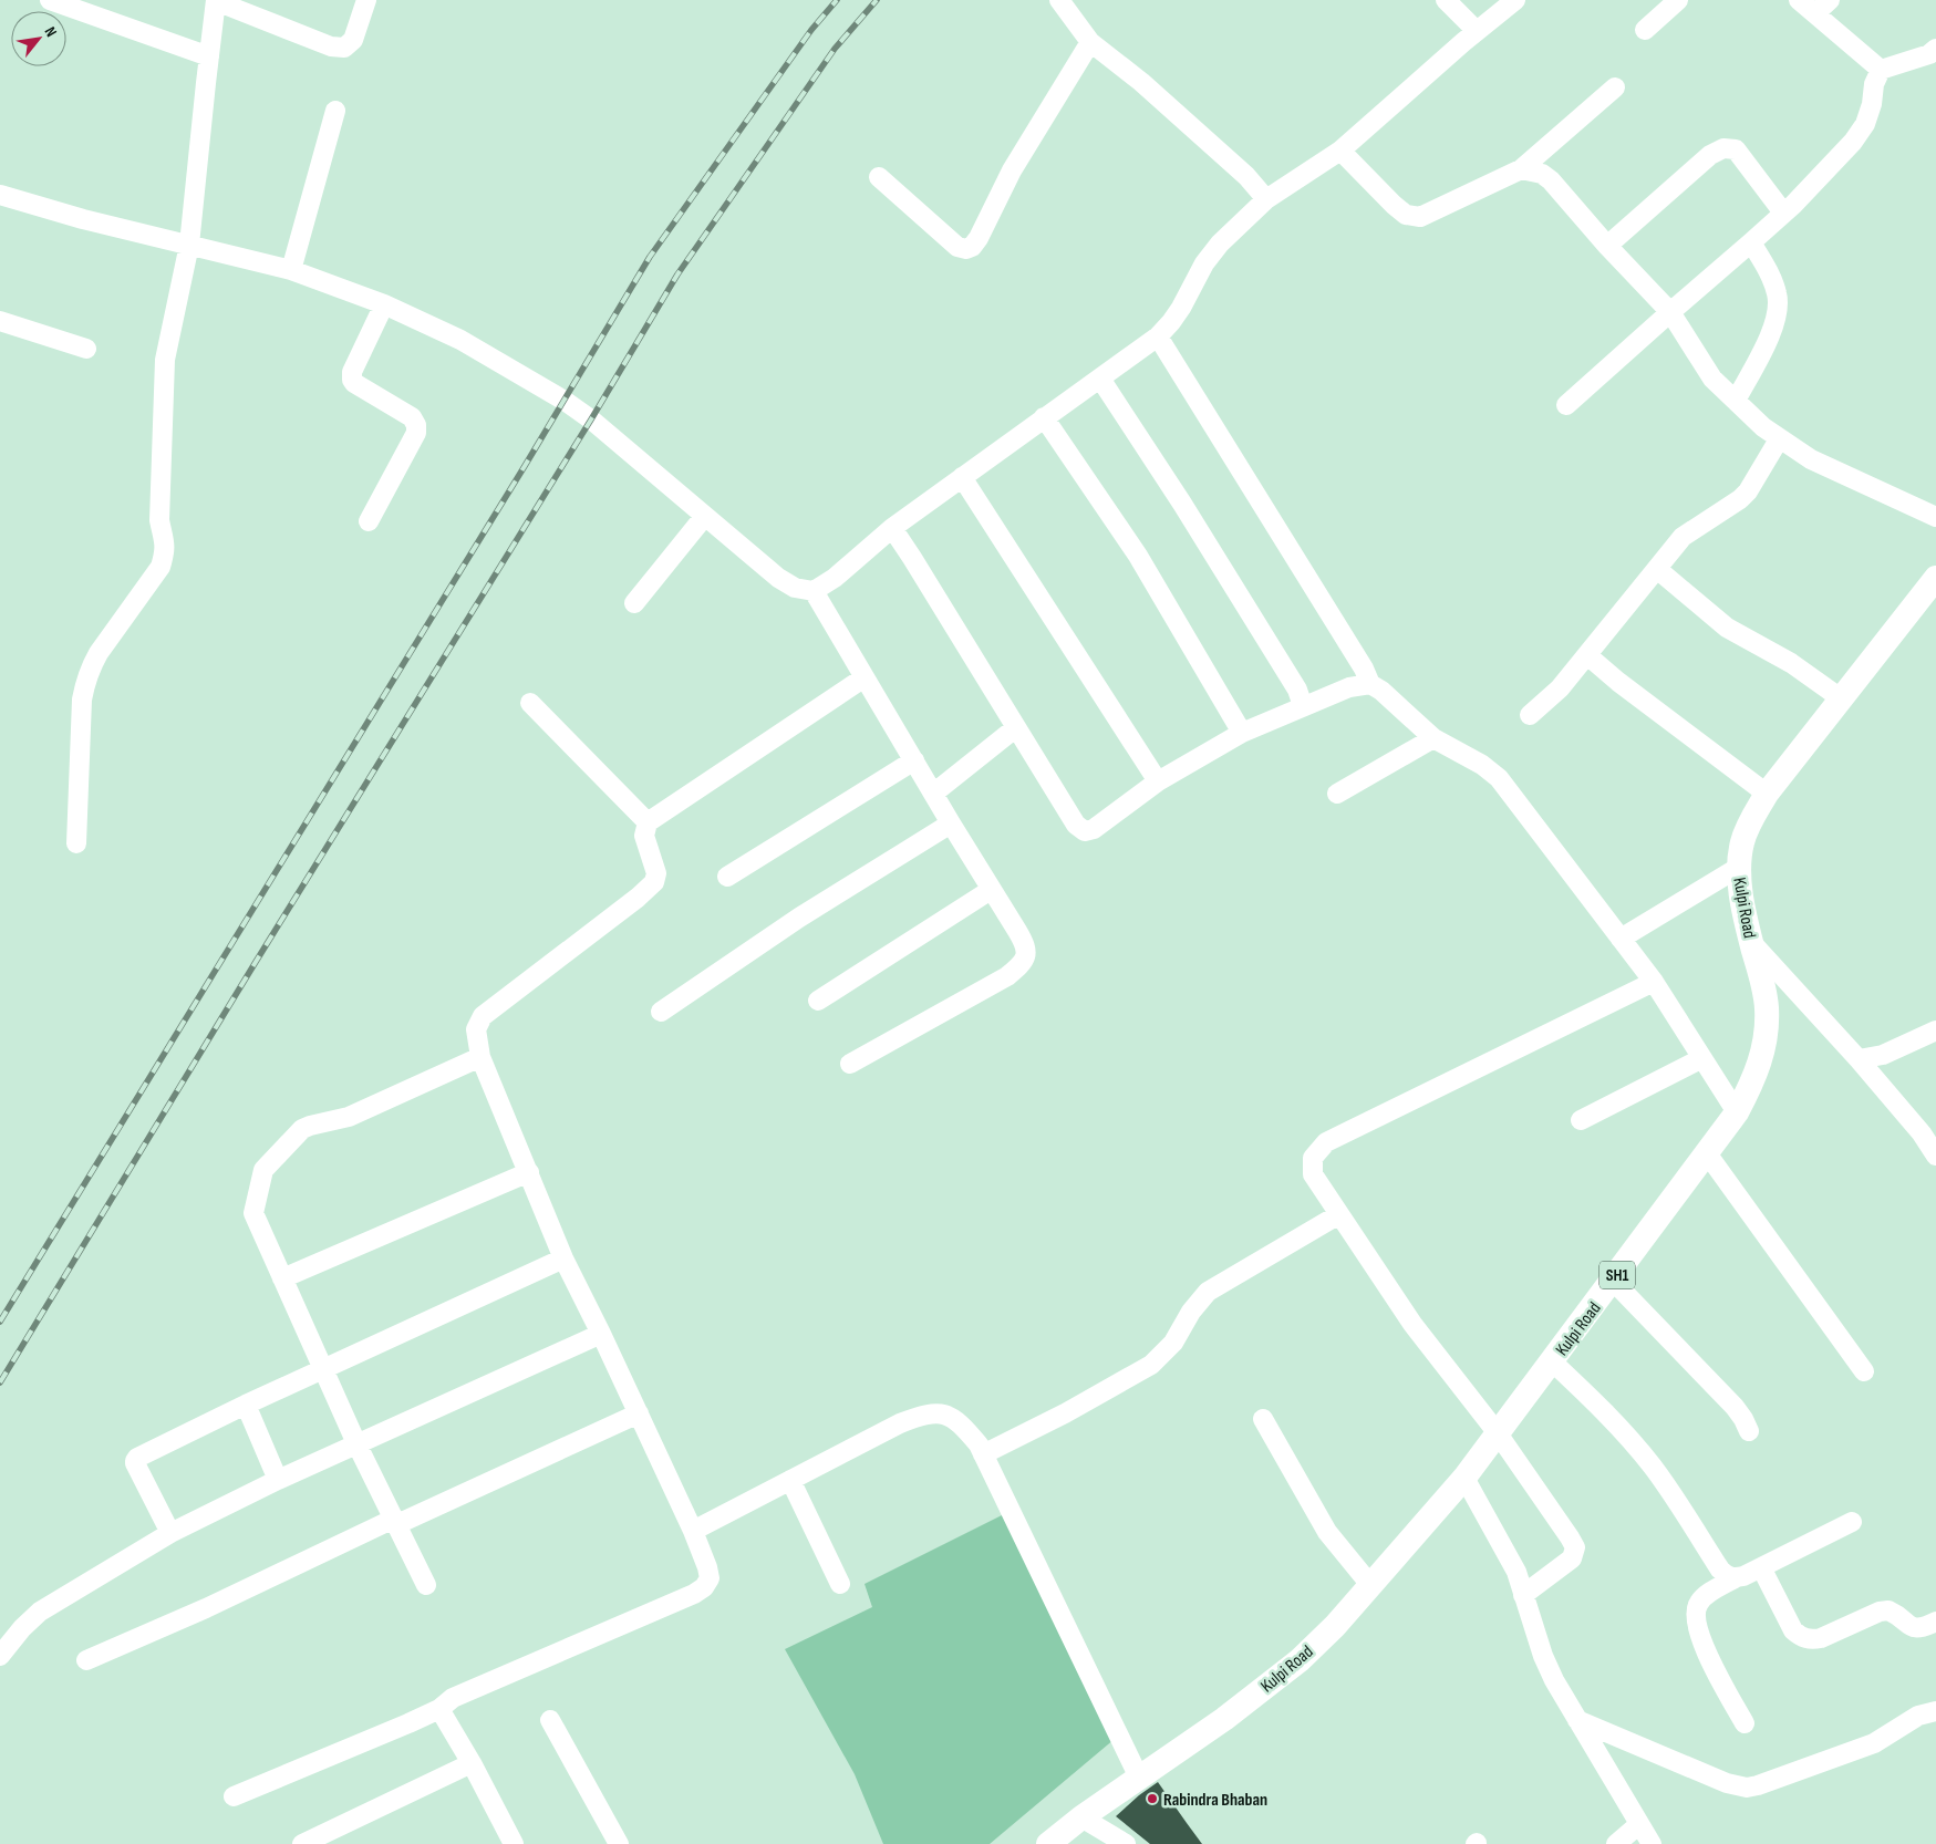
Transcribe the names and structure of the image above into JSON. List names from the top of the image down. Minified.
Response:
{"streets":{"main road":["Kulpi Road","SH1"]},"places":["Rabindra Bhaban"],"north":"top right"}
